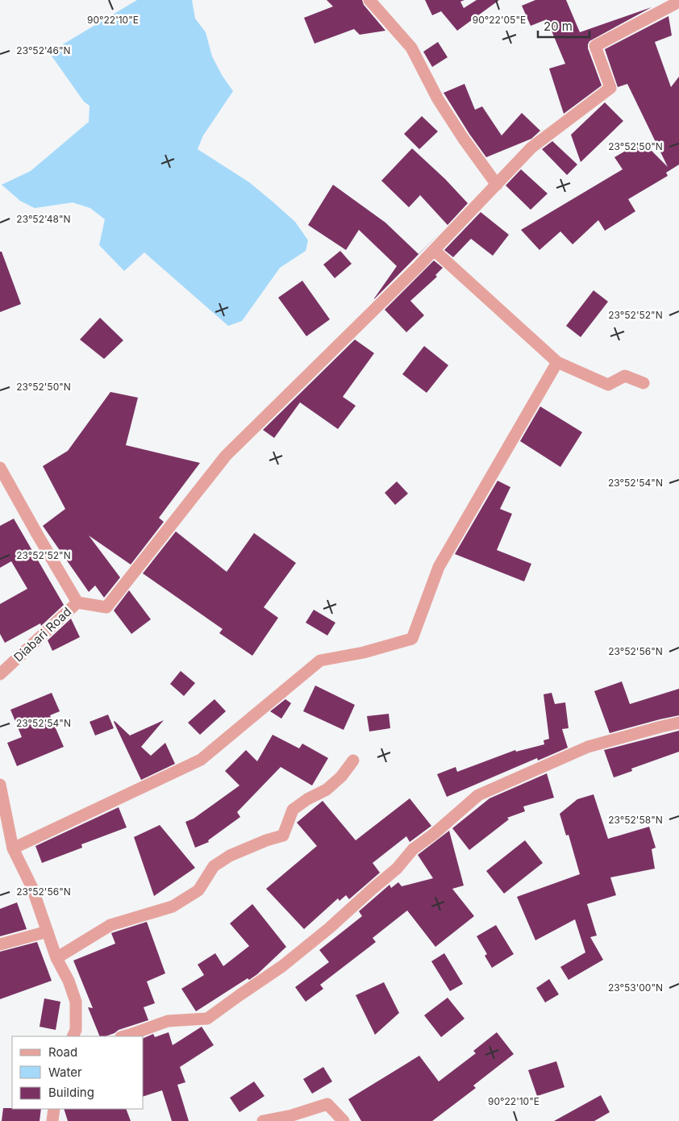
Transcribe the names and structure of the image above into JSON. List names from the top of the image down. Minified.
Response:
{"streets":{"street":["Diabari Road"]},"legend":["Road","Water","Building"],"scale_bar":"20 m","coordinates":["90°22'10\"E","90°22'05\"E","23°52'46\"N","23°52'50\"N","23°52'48\"N","23°52'52\"N","23°52'54\"N","23°52'56\"N","23°52'58\"N","23°53'00\"N"]}
